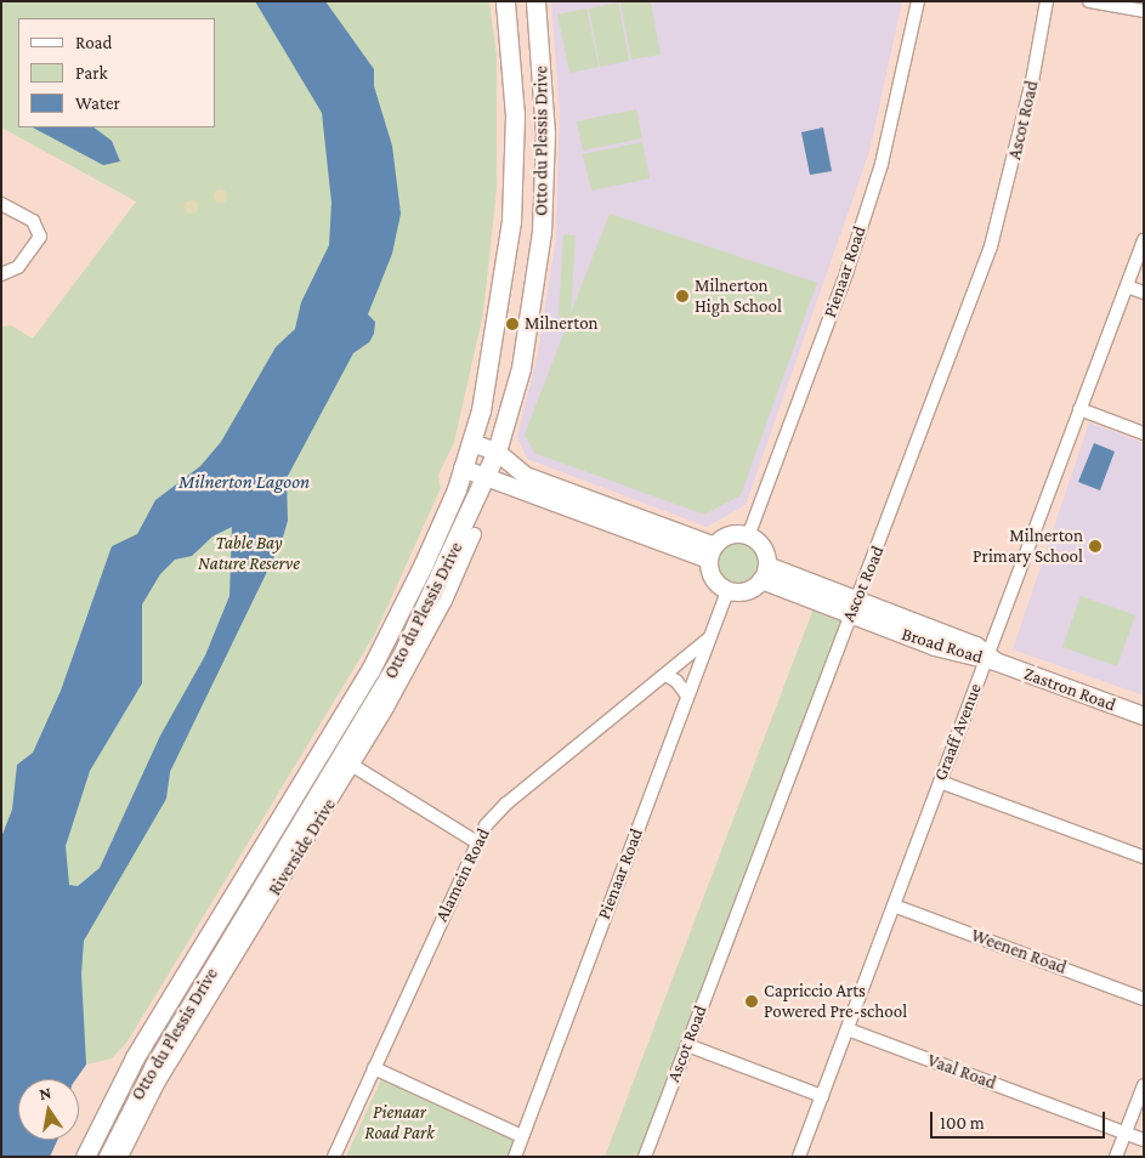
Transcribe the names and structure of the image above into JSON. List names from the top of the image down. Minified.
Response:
{"streets":{"main road":["Otto du Plessis Drive"],"street":["Ascot Road","Pienaar Road","Broad Road","Zastron Road","Graaff Avenue","Riverside Drive","Alamein Road","Weenen Road","Vaal Road"]},"crossings":[["Ascot Road","Broad Road"],["Pienaar Road","Broad Road"],["Pienaar Road","Alamein Road"],["Broad Road","Zastron Road"],["Broad Road","Graaff Avenue"],["Zastron Road","Graaff Avenue"],["Graaff Avenue","Weenen Road"],["Graaff Avenue","Vaal Road"]],"water":["Milnerton Lagoon"],"parks":["Table Bay Nature Reserve","Pienaar Road Park"],"places":["Milnerton High School","Milnerton","Milnerton Primary School","Capriccio Arts Powered Pre-school"],"legend":["Road","Park","Water"],"scale_bar":"100 m","north":"top"}
